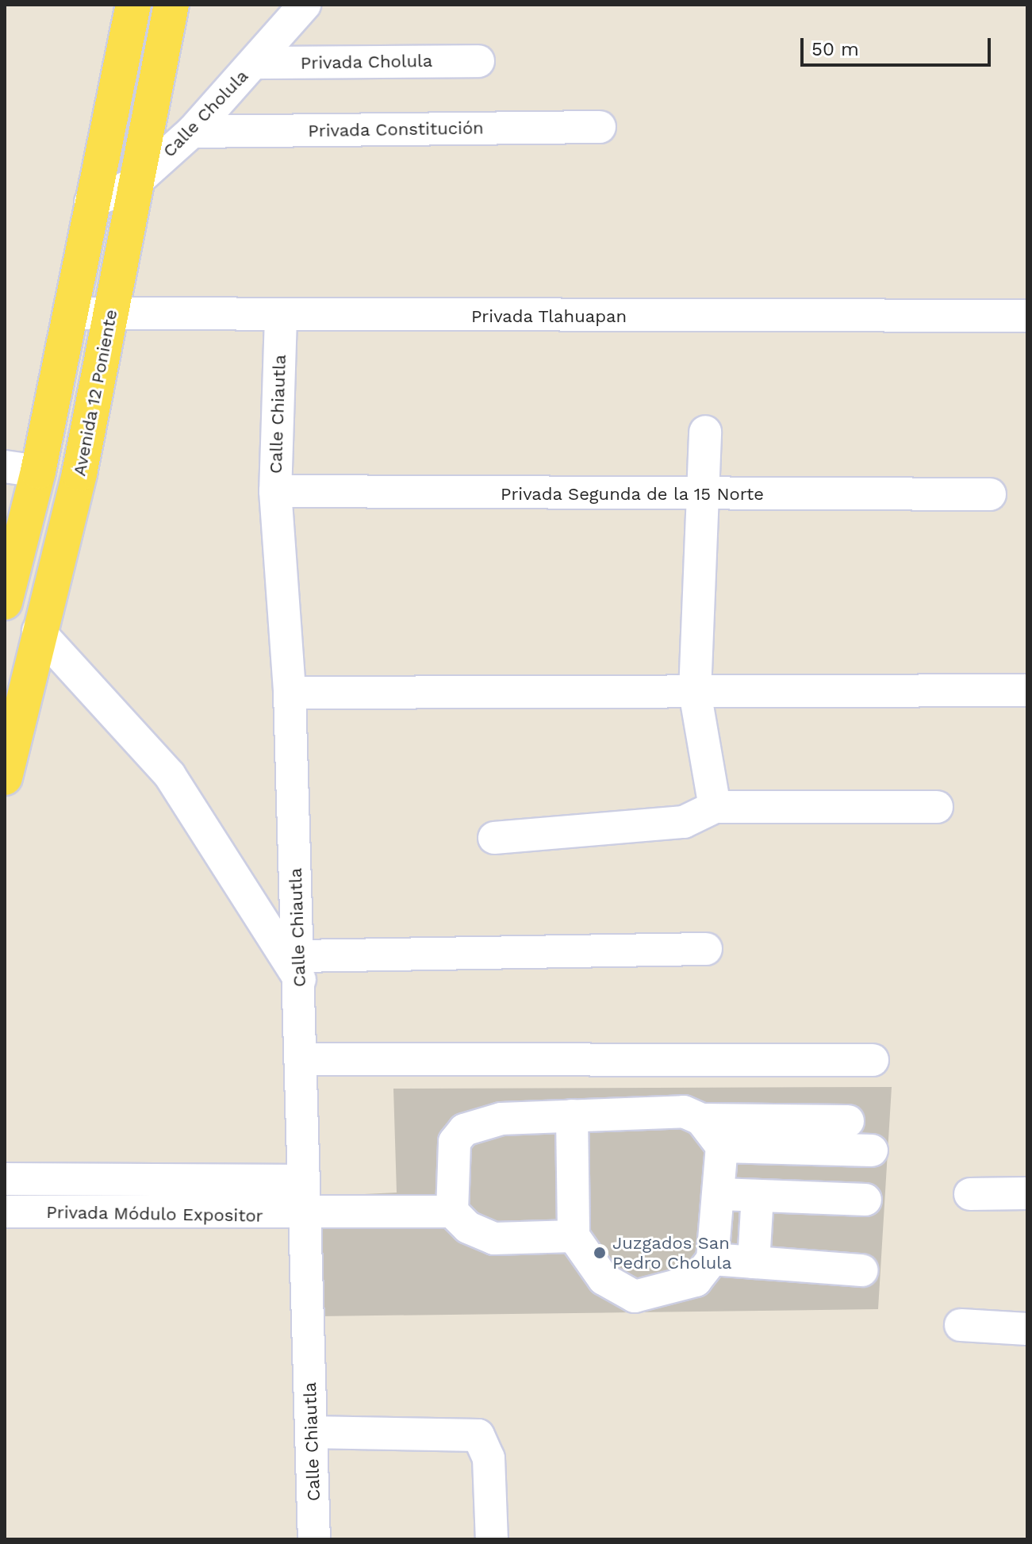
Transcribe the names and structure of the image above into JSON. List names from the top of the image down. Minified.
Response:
{"streets":{"main road":["Avenida 12 Poniente"],"street":["Privada Cholula","Calle Cholula","Privada Constitución","Privada Tlahuapan","Calle Chiautla","Privada Segunda de la 15 Norte","Privada Módulo Expositor"]},"crossings":[["Privada Cholula","Calle Cholula"],["Calle Cholula","Privada Constitución"],["Calle Cholula","Avenida 12 Poniente"],["Privada Tlahuapan","Avenida 12 Poniente"],["Privada Tlahuapan","Calle Chiautla"],["Calle Chiautla","Privada Segunda de la 15 Norte"],["Calle Chiautla","Privada Módulo Expositor"]],"places":["Juzgados San Pedro Cholula"],"scale_bar":"50 m"}
